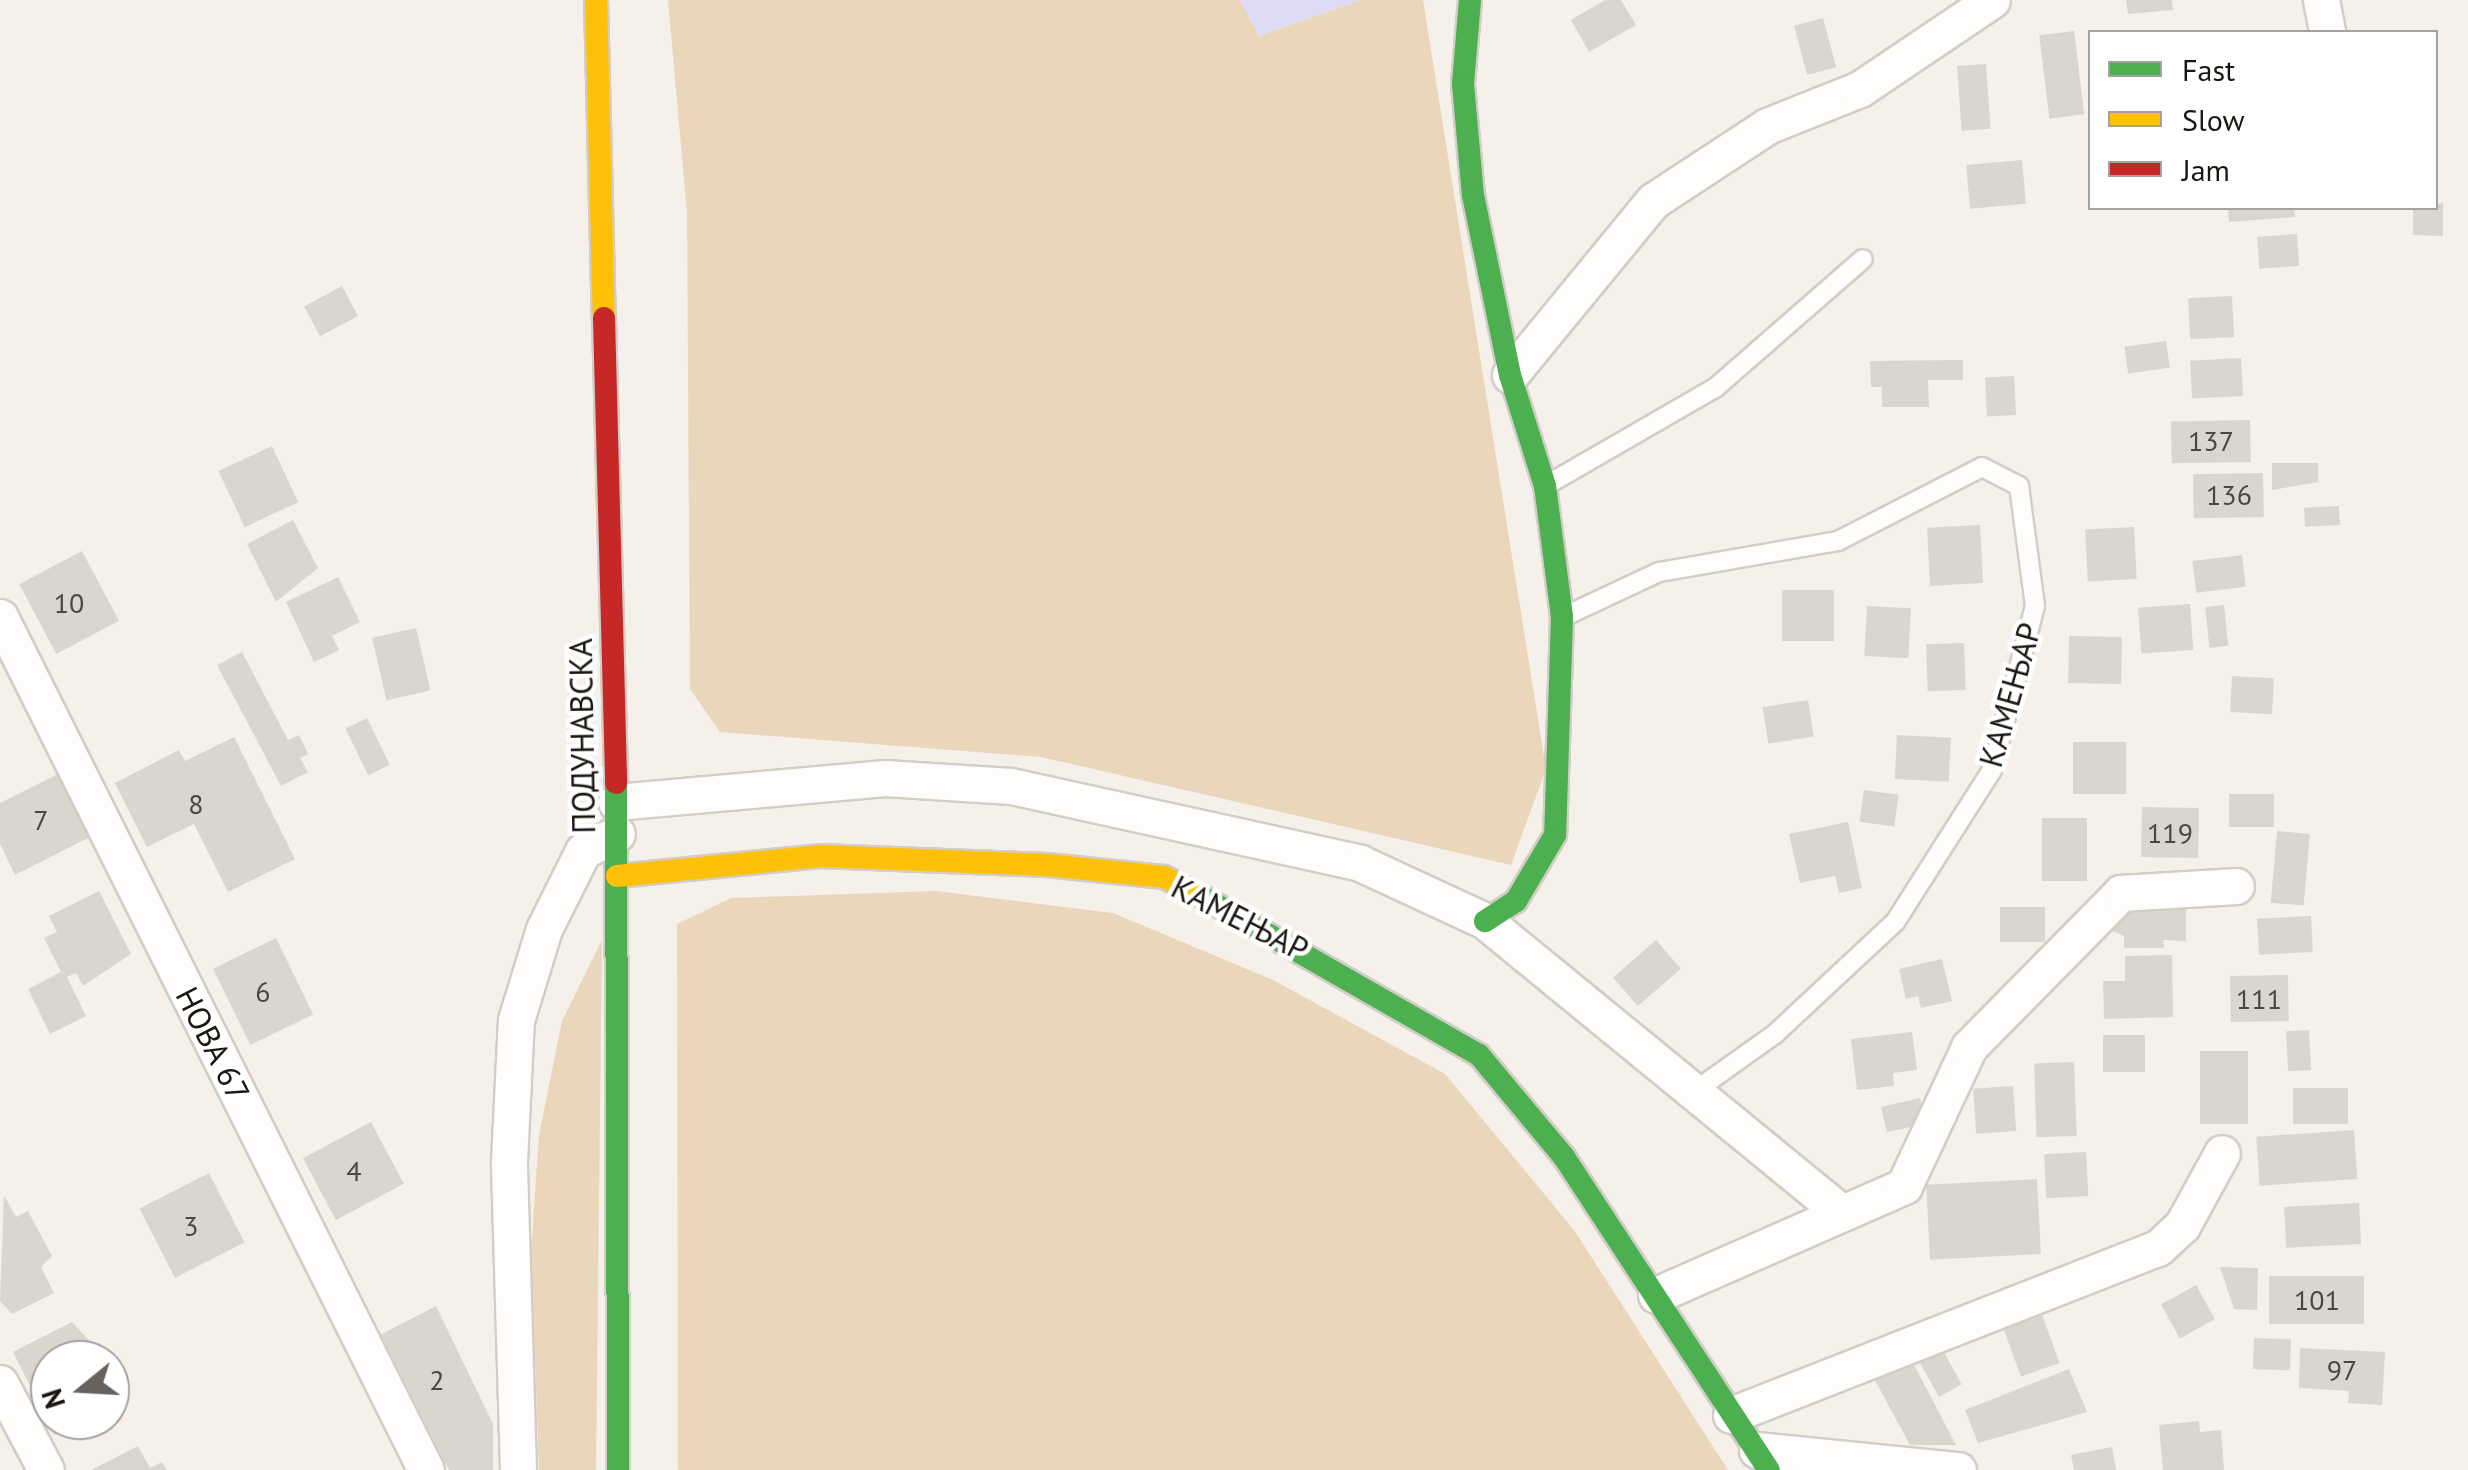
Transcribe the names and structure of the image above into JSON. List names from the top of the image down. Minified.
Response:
{"streets":{"street":["КАМЕЊАР","ПОДУНАВСКА","НОВА 67"]},"crossings":[["КАМЕЊАР","ПОДУНАВСКА"]],"house_numbers":["137","136","10","8","7","119","6","111","4","3","101","97","2"],"legend":["Fast","Slow","Jam"],"north":"left"}
